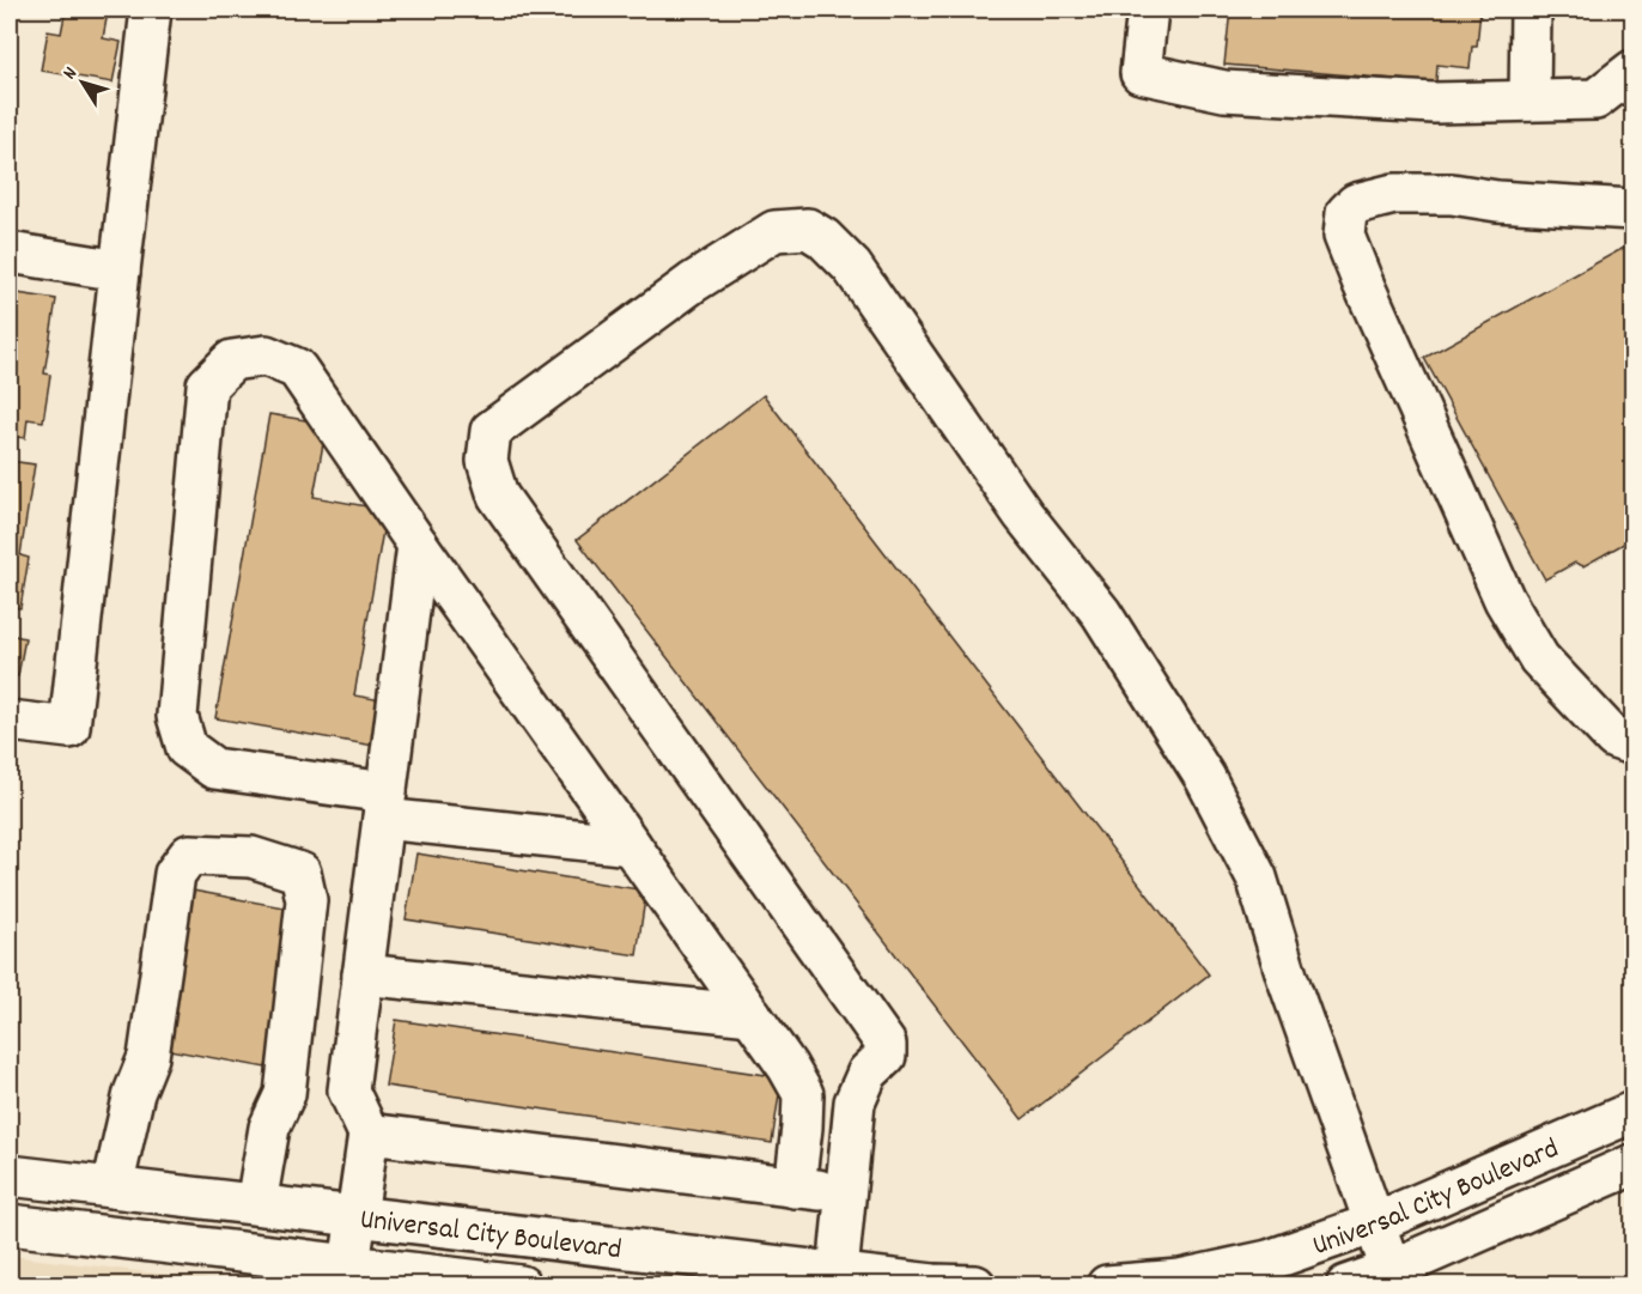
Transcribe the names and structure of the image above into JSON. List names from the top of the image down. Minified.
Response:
{"streets":{"street":["Universal City Boulevard"]},"north":"top left"}
